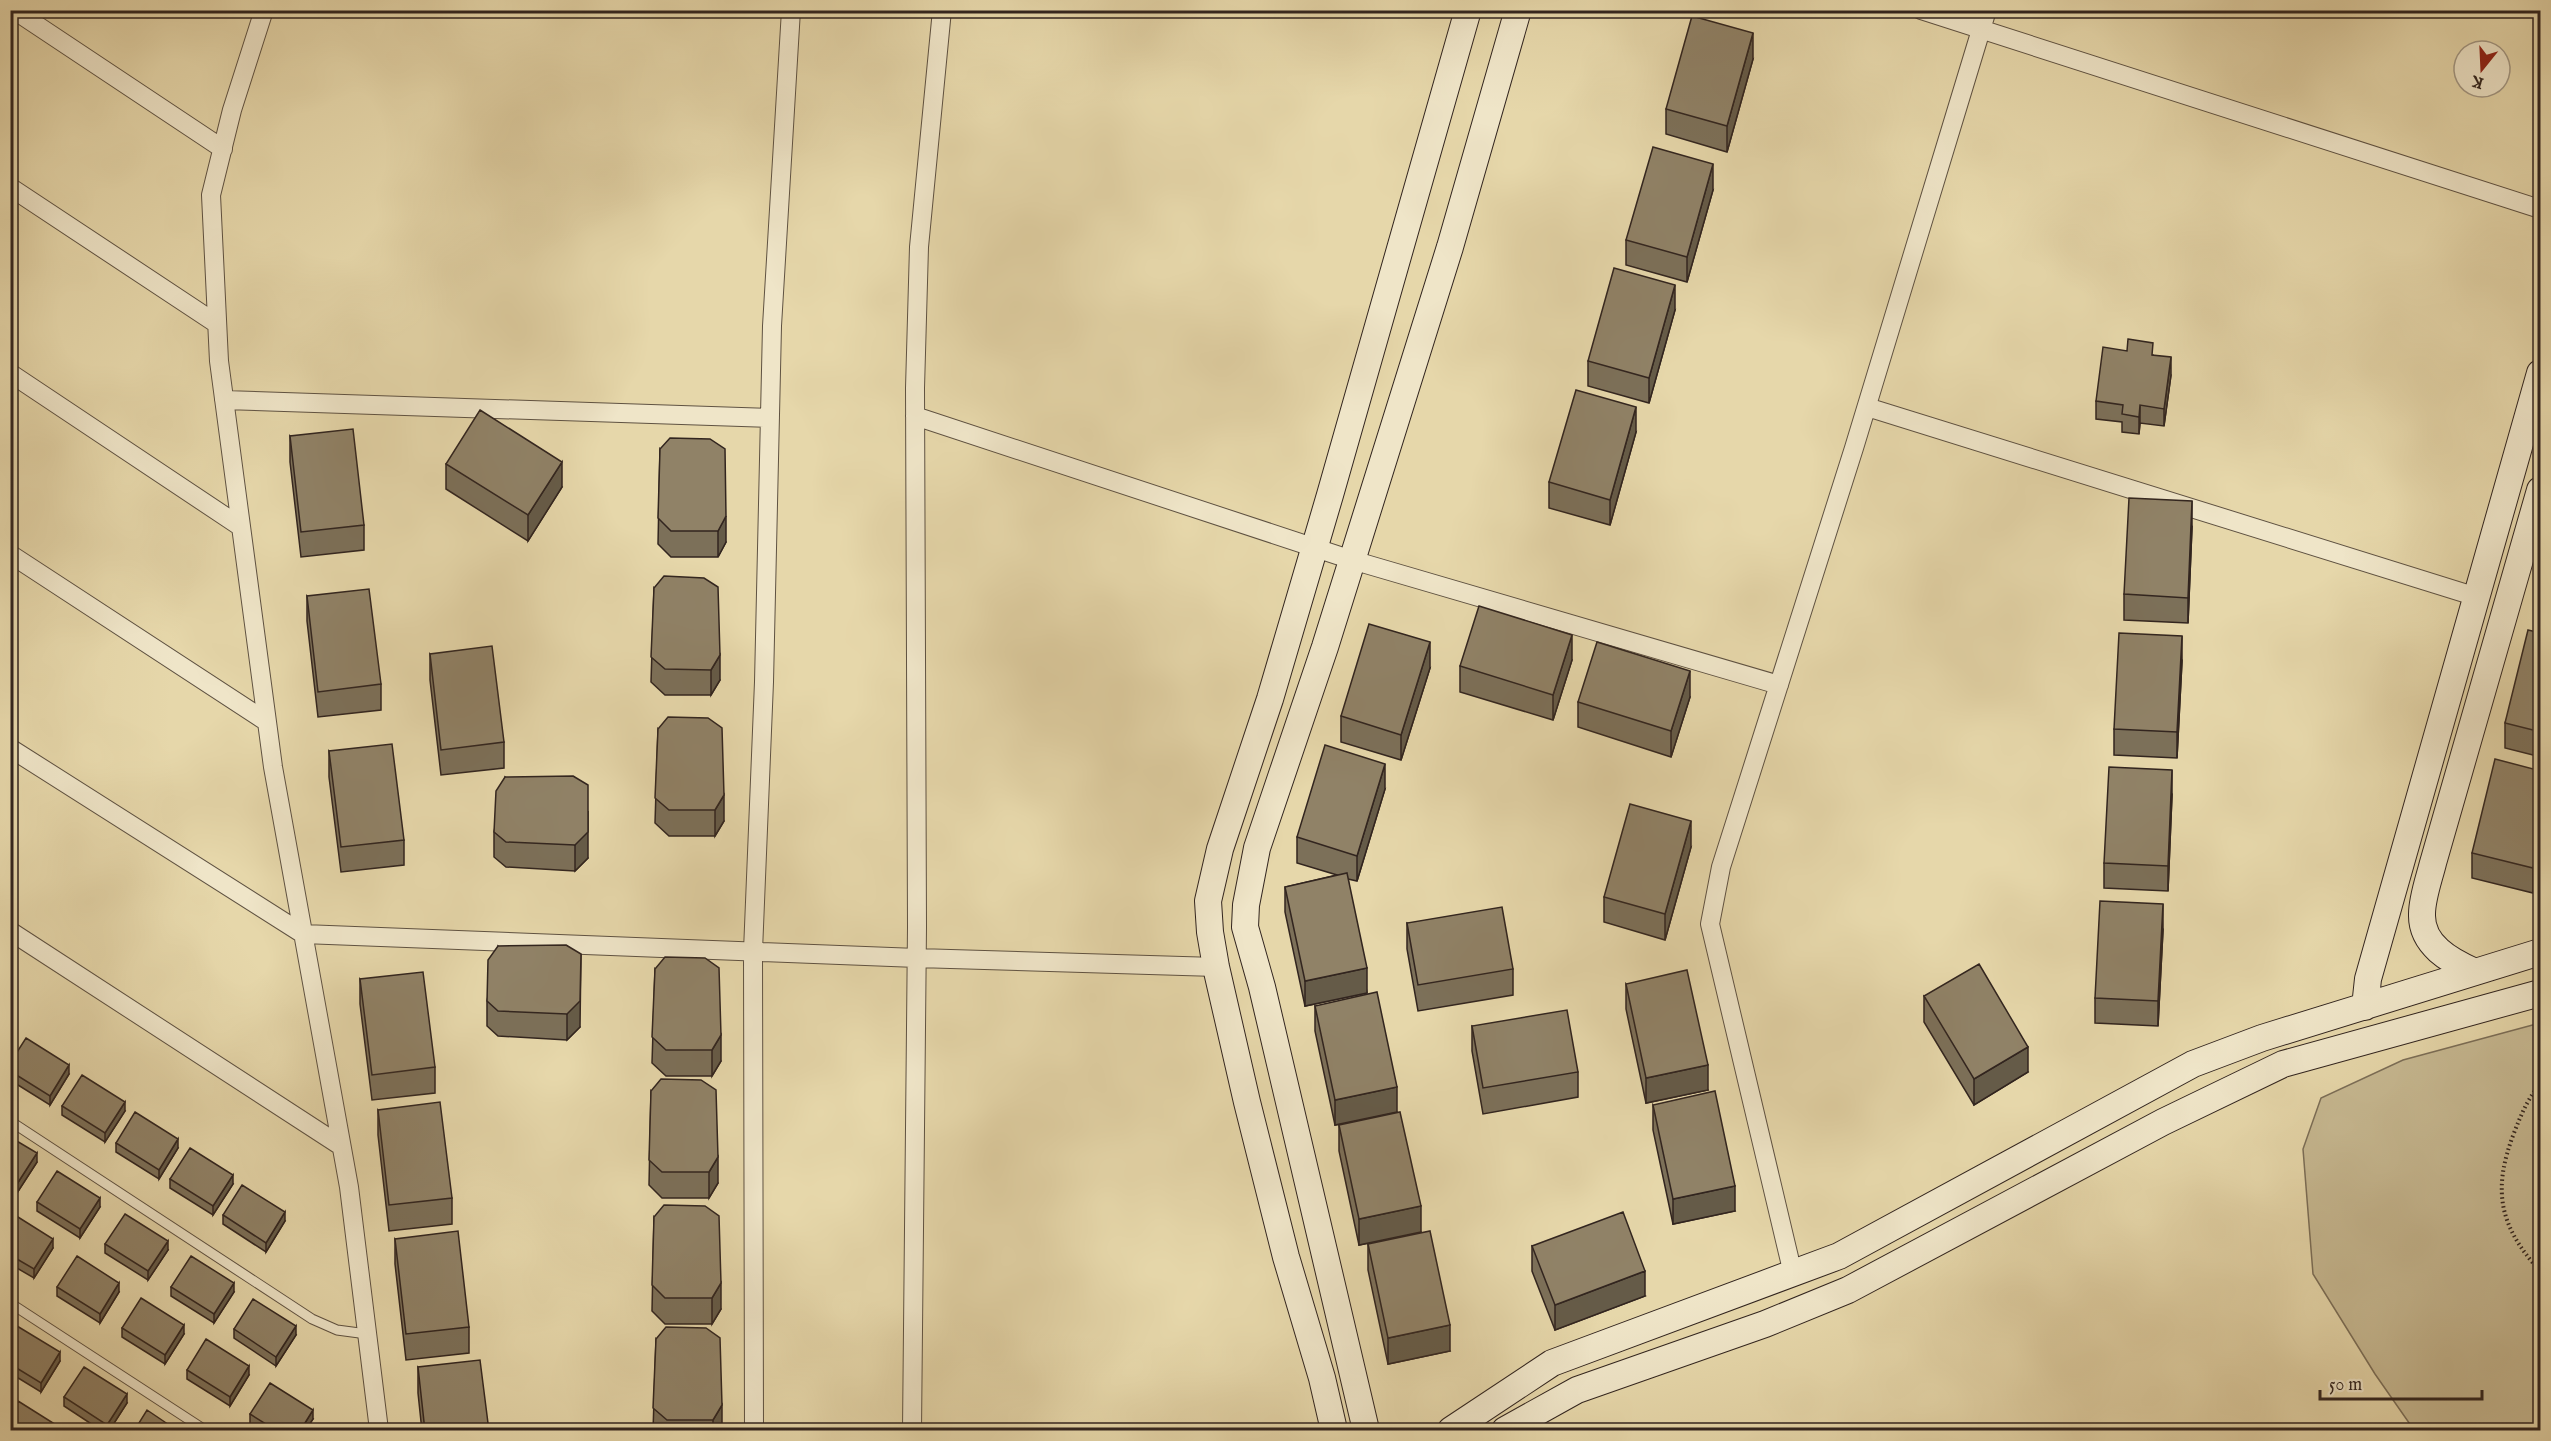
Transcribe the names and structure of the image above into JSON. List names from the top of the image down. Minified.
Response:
{"scale_bar":"50 m","north":"bottom"}
